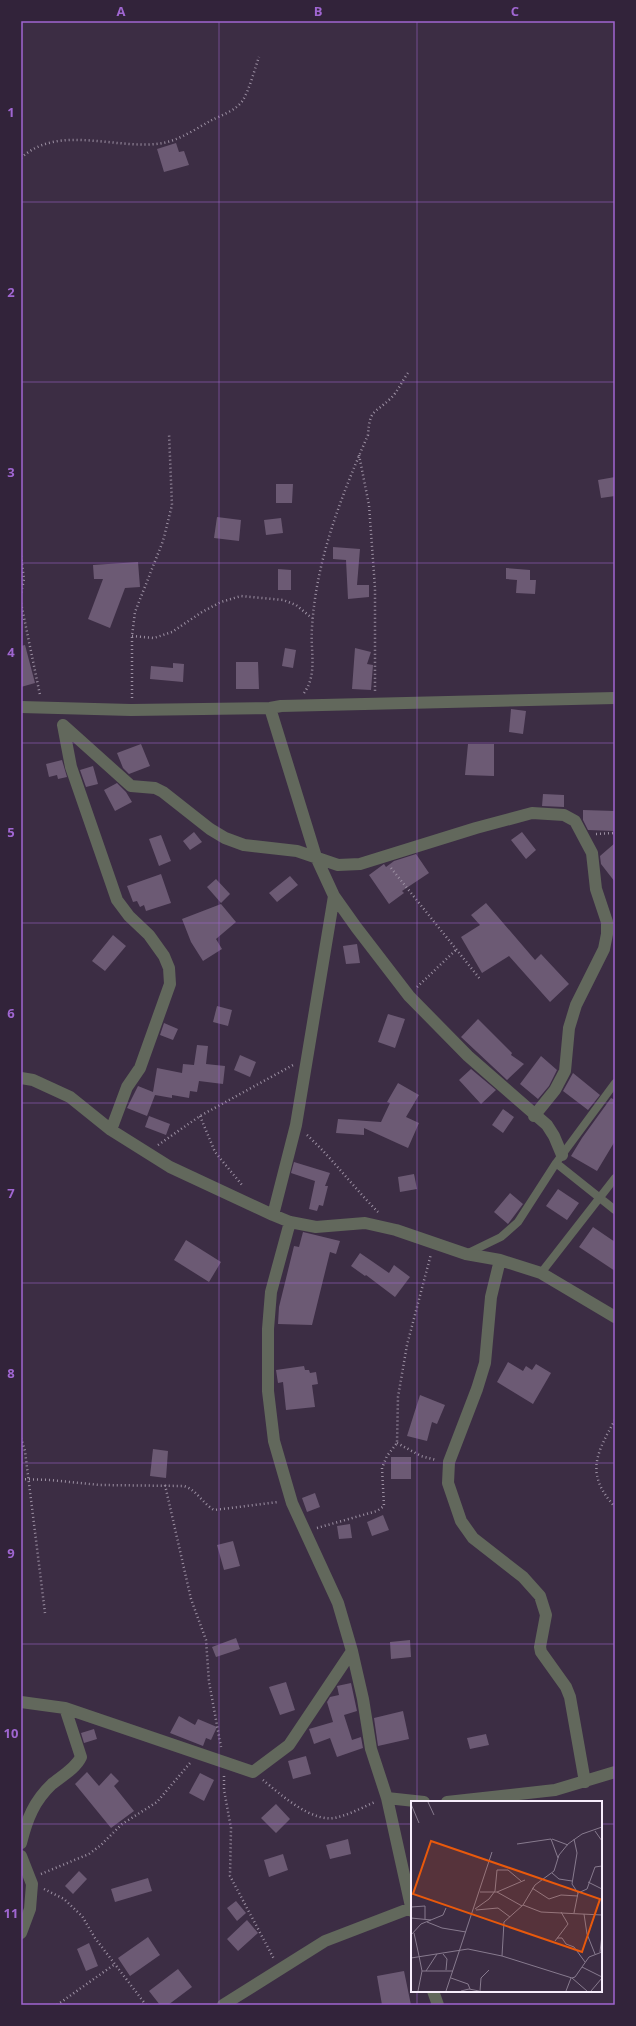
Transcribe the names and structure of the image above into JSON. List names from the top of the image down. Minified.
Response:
{"grid":{"columns":["A","B","C"],"rows":["1","2","3","4","5","6","7","8","9","10","11"]}}
